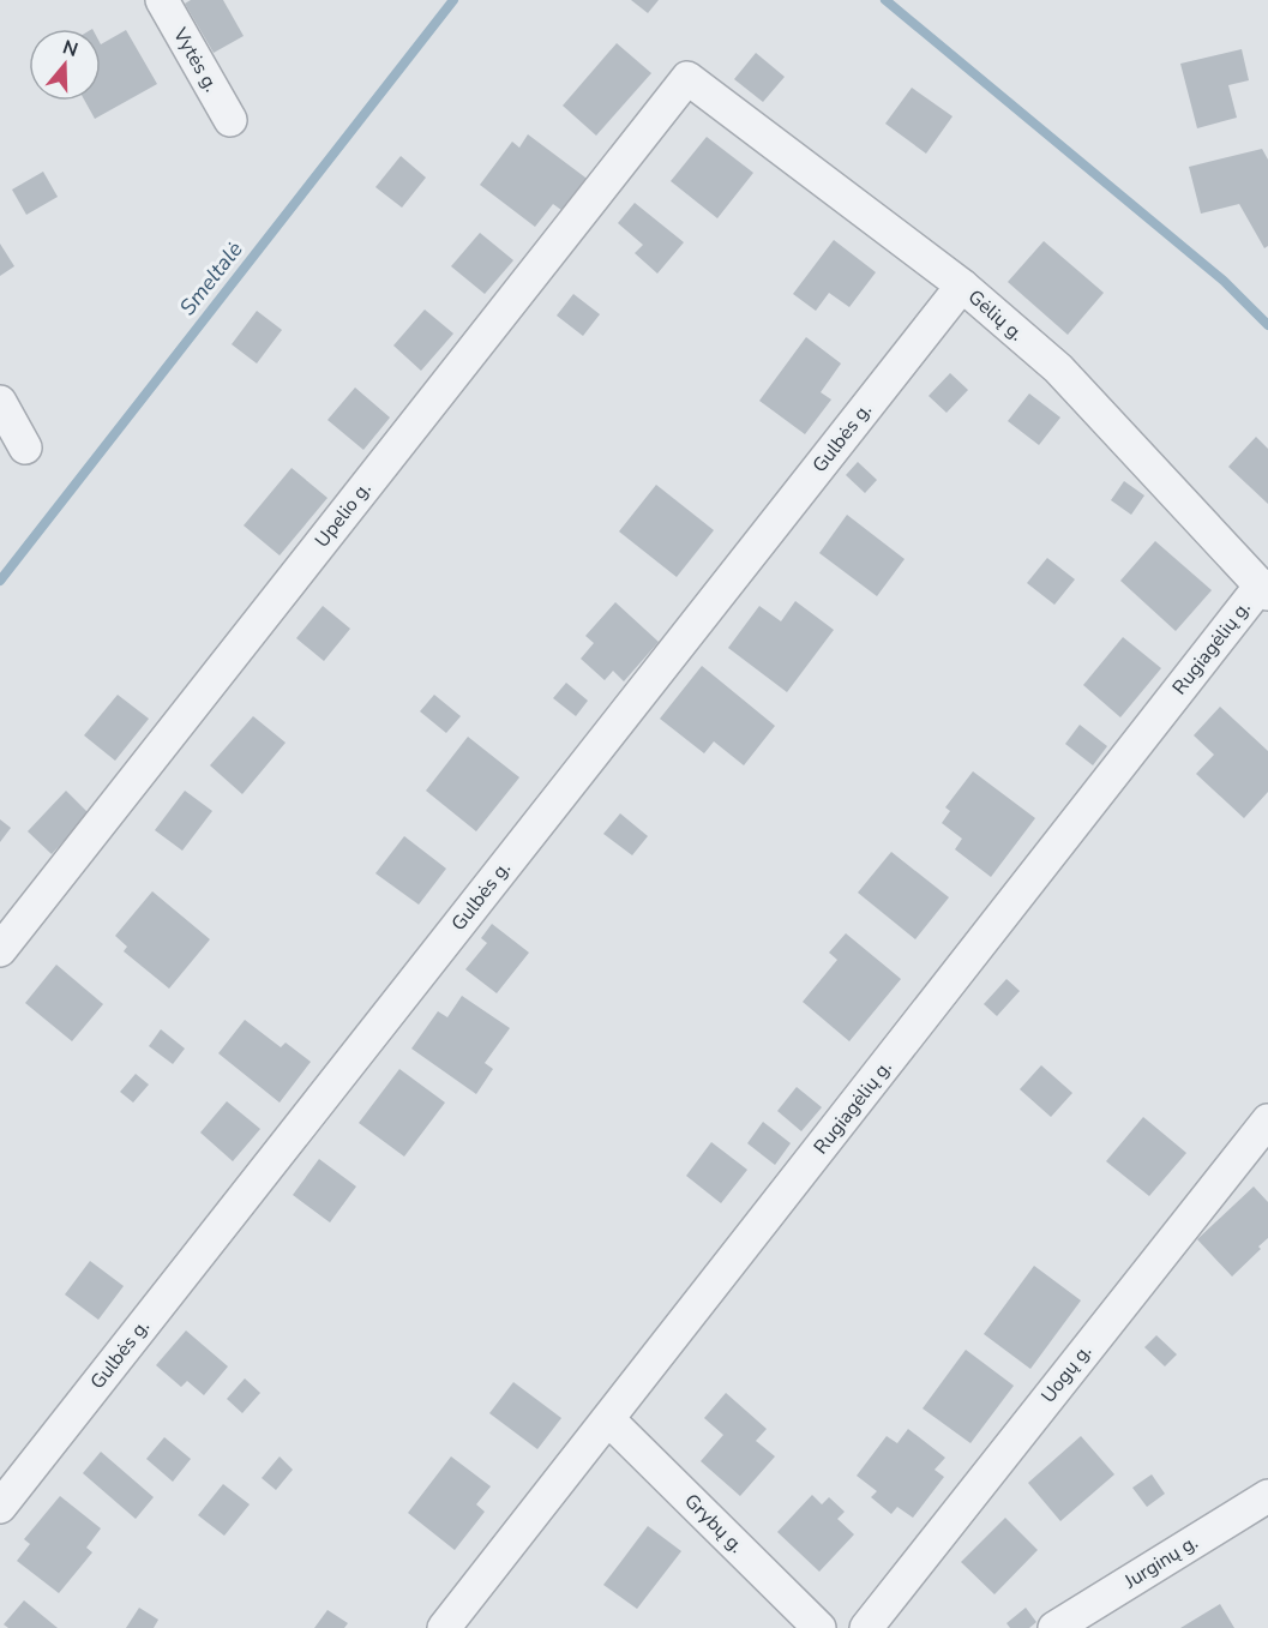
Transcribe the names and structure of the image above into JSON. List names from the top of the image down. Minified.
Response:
{"streets":{"street":["Vytės g.","Gėlių g.","Gulbės g.","Upelio g.","Rugiagėlių g.","Uogų g.","Grybų g.","Jurginų g."]},"crossings":[["Gėlių g.","Gulbės g."],["Gėlių g.","Upelio g."],["Gėlių g.","Rugiagėlių g."],["Rugiagėlių g.","Grybų g."]],"water":["Smeltalė"],"north":"top"}
